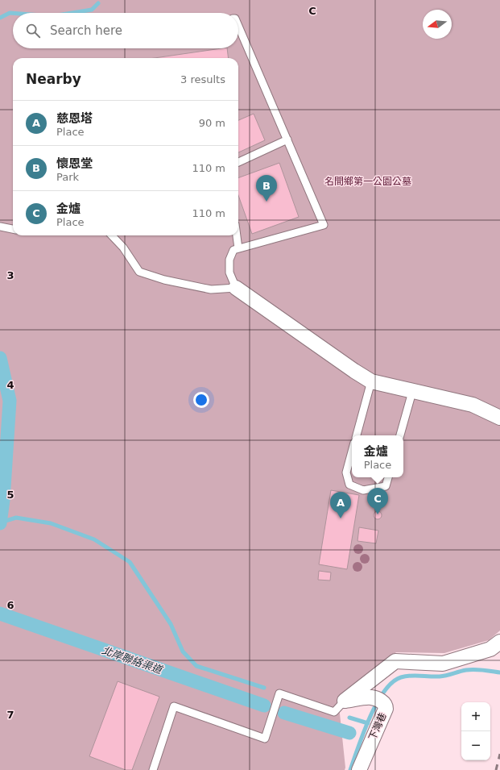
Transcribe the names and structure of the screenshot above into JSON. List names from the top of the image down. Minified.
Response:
{"streets":{"street":["下灣巷"]},"water":["北岸聯絡渠道"],"parks":["名間鄉第一公園公墓"],"north":"left","page":{"search":"Search here","heading":["Nearby","3 results"],"list":[{"mark":"A","name":"慈恩塔","note":"Place","value":"90 m"},{"mark":"B","name":"懷恩堂","note":"Park","value":"110 m"},{"mark":"C","name":"金爐","note":"Place","value":"110 m"}],"pins":["B","C","A"],"popup":["金爐","Place"],"map_buttons":["+","−"]},"grid":{"columns":["C"],"rows":["3","4","5","6","7"]}}
